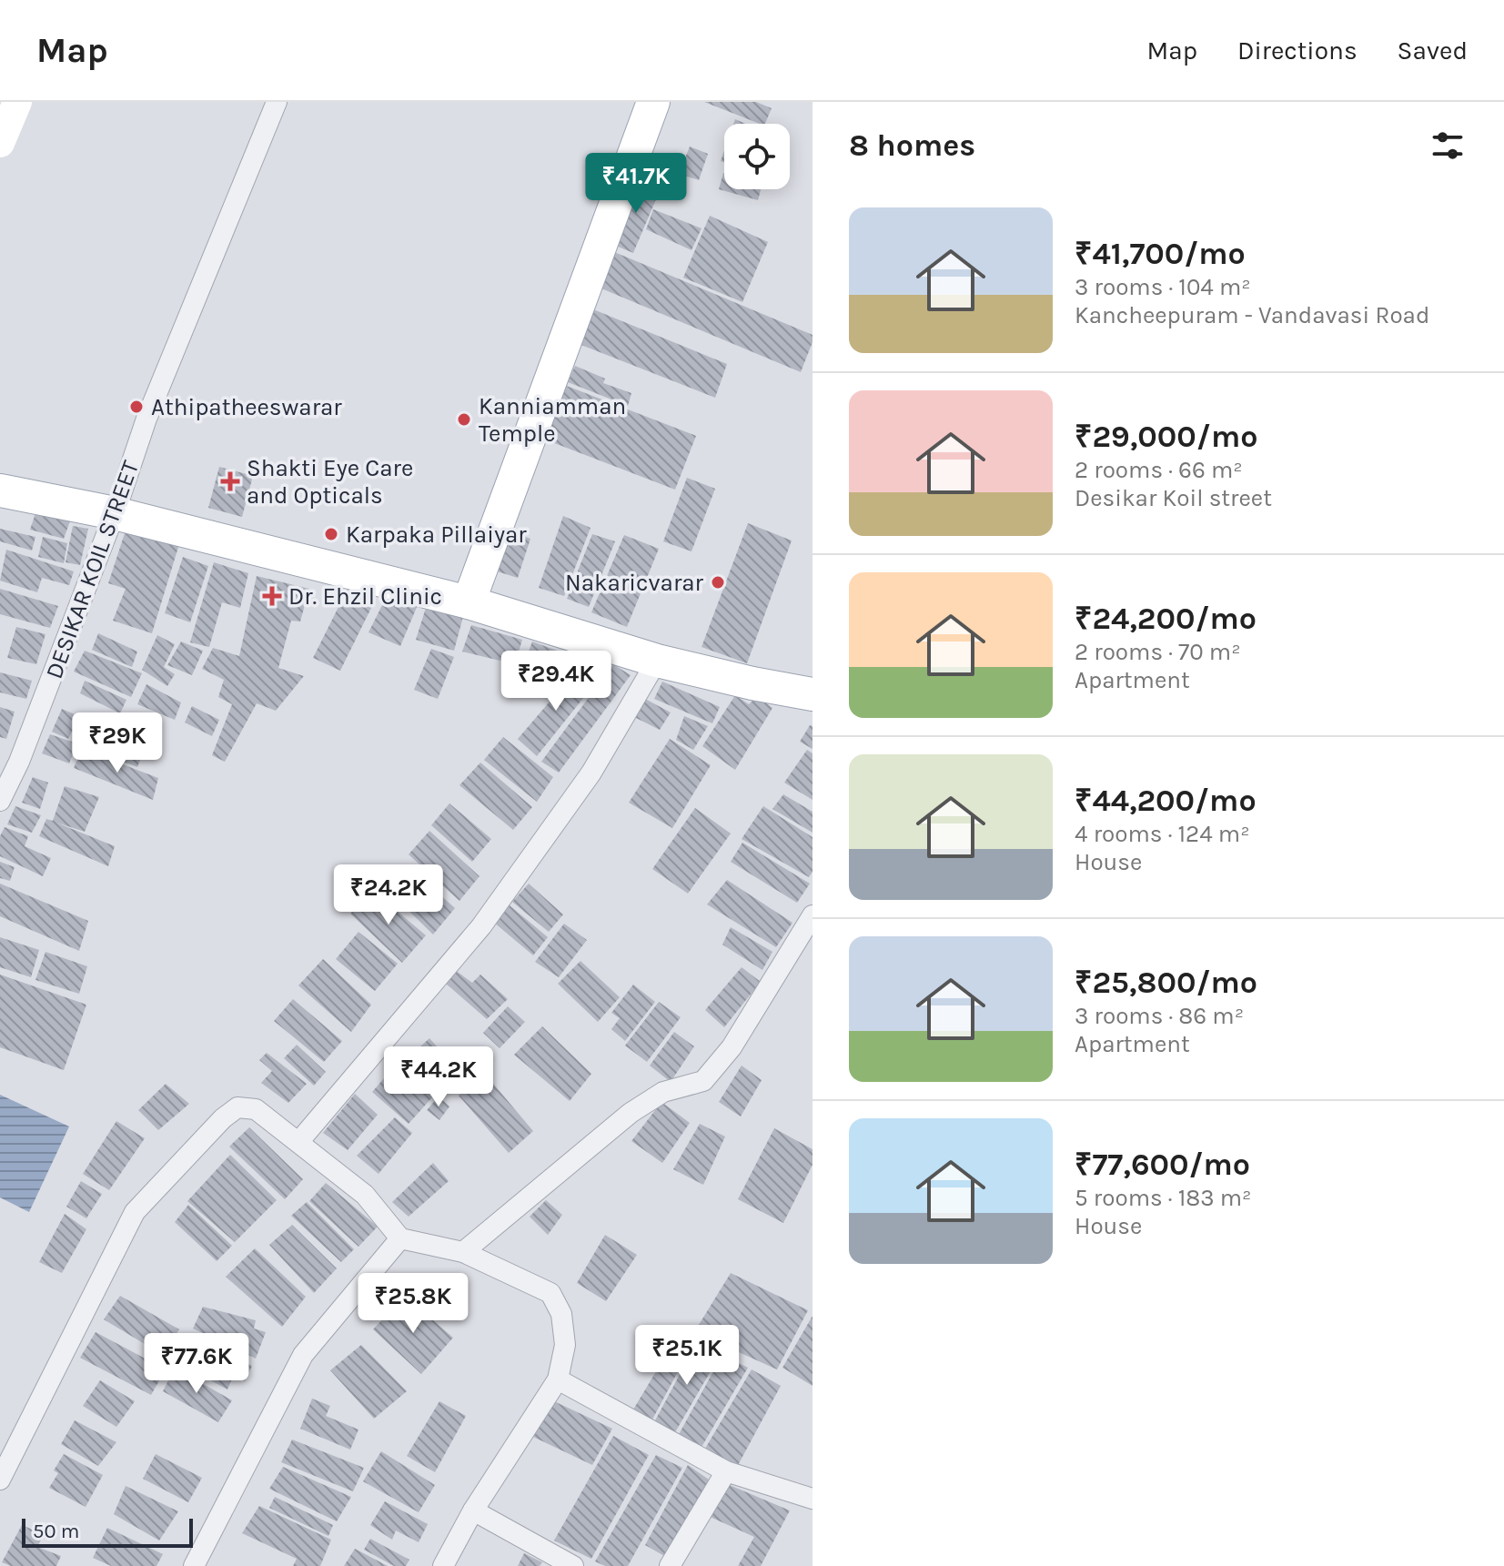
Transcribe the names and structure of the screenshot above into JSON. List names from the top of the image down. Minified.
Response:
{"streets":{"street":["DESIKAR KOIL STREET"]},"places":{"other":["Athipatheeswarar","Kanniamman Temple","Karpaka Pillaiyar","Nakaricvarar"],"health":["Shakti Eye Care and Opticals","Dr. Ehzil Clinic"]},"scale_bar":"50 m","page":{"header":"Map","nav":["Map","Directions","Saved"],"heading":"8 homes","price":["₹41.7K","₹29.4K","₹29K","₹24.2K","₹44.2K","₹25.8K","₹25.1K","₹77.6K"],"list":[{"name":"₹41,700/mo","note":"3 rooms · 104 m² · Kancheepuram - Vandavasi Road"},{"name":"₹29,000/mo","note":"2 rooms · 66 m² · Desikar Koil street"},{"name":"₹24,200/mo","note":"2 rooms · 70 m² · Apartment"},{"name":"₹44,200/mo","note":"4 rooms · 124 m² · House"},{"name":"₹25,800/mo","note":"3 rooms · 86 m² · Apartment"},{"name":"₹77,600/mo","note":"5 rooms · 183 m² · House"}],"scale":"50 m"}}
